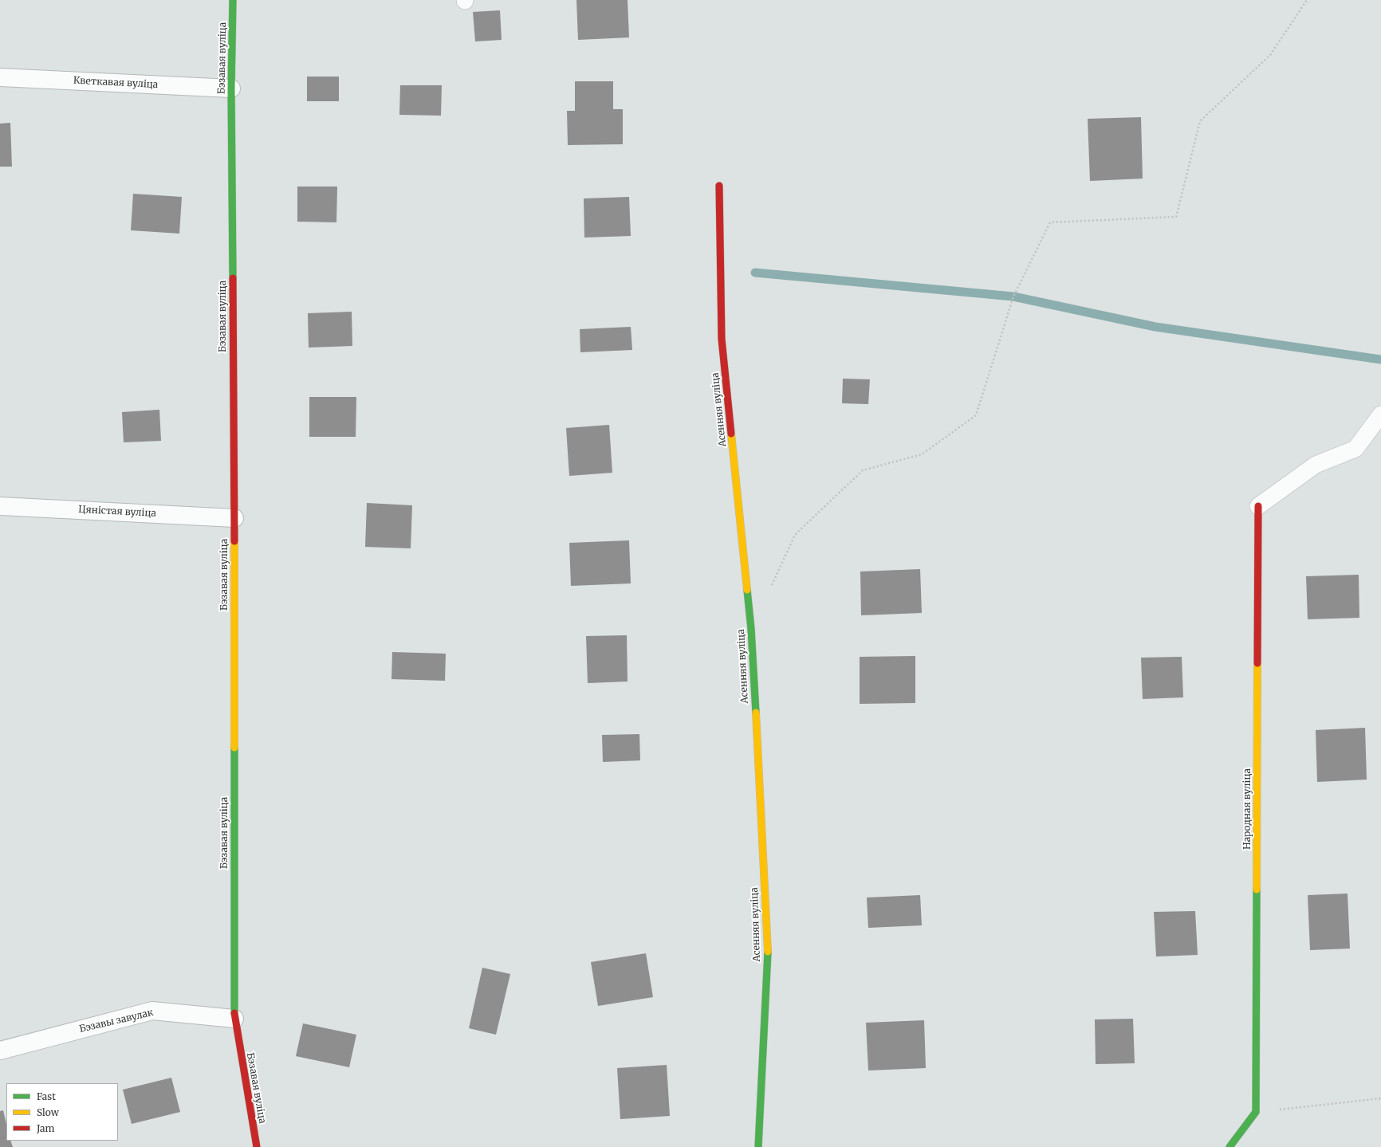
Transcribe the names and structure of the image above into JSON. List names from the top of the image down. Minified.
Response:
{"streets":{"street":["Бэзавая вуліца","Кветкавая вуліца","Асенняя вуліца","Цяністая вуліца","Народная вуліца","Бэзавы завулак"]},"crossings":[["Бэзавая вуліца","Кветкавая вуліца"],["Бэзавая вуліца","Цяністая вуліца"],["Бэзавая вуліца","Бэзавы завулак"]],"legend":["Fast","Slow","Jam"]}
